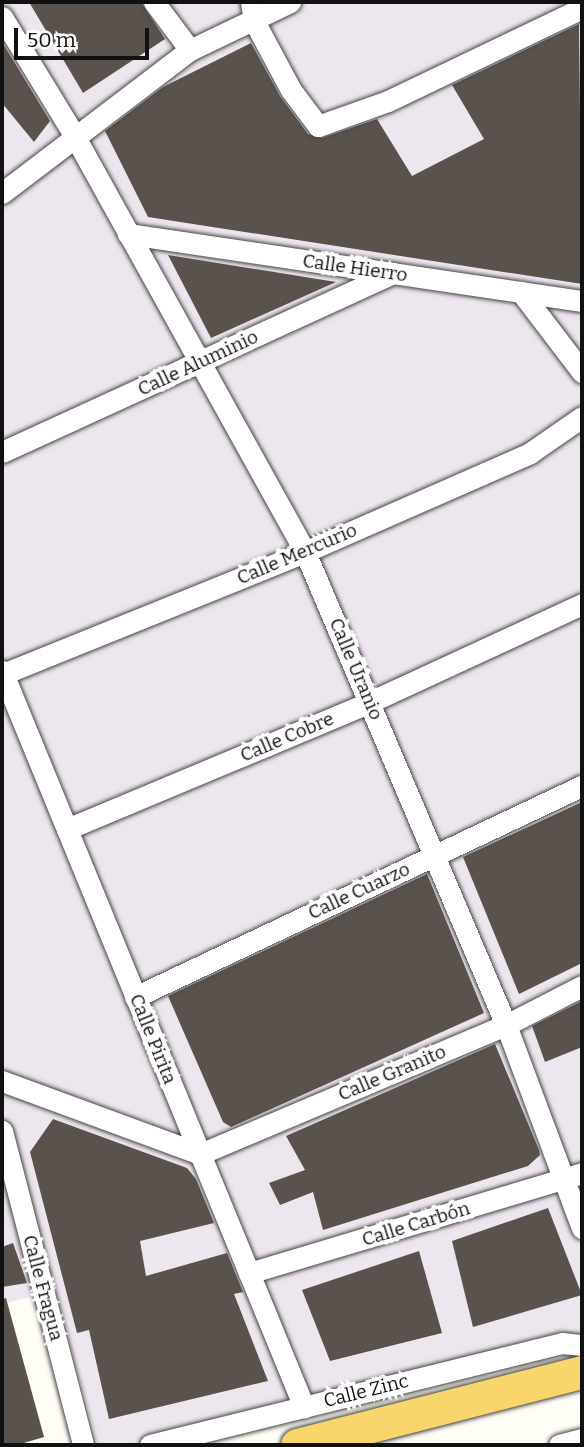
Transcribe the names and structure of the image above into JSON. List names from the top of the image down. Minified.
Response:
{"streets":{"street":["Calle Hierro","Calle Aluminio","Calle Mercurio","Calle Uranio","Calle Cobre","Calle Cuarzo","Calle Pirita","Calle Granito","Calle Carbón","Calle Fragua","Calle Zinc"]},"crossings":[["Calle Hierro","Calle Aluminio"],["Calle Hierro","Calle Uranio"],["Calle Aluminio","Calle Uranio"],["Calle Mercurio","Calle Uranio"],["Calle Mercurio","Calle Pirita"],["Calle Uranio","Calle Cobre"],["Calle Uranio","Calle Cuarzo"],["Calle Uranio","Calle Granito"],["Calle Uranio","Calle Carbón"],["Calle Cobre","Calle Pirita"],["Calle Cuarzo","Calle Pirita"],["Calle Pirita","Calle Granito"],["Calle Pirita","Calle Carbón"],["Calle Pirita","Calle Zinc"]],"scale_bar":"50 m"}
